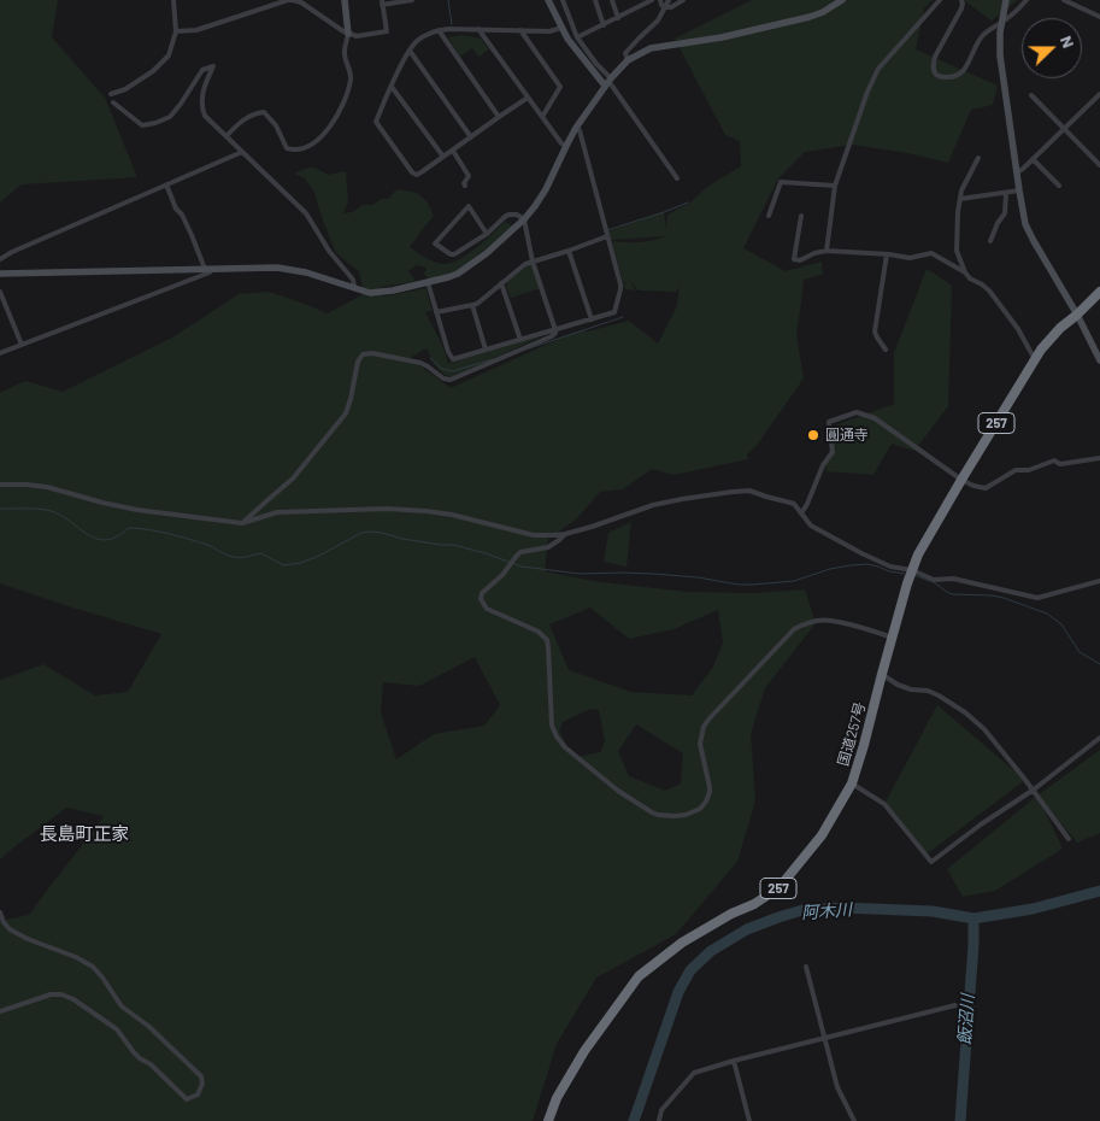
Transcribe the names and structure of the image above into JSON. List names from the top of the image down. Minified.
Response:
{"streets":{"highway":["257","国道257号"]},"districts":["長島町正家"],"water":["阿木川","飯沼川"],"places":["圓通寺"],"north":"right"}
